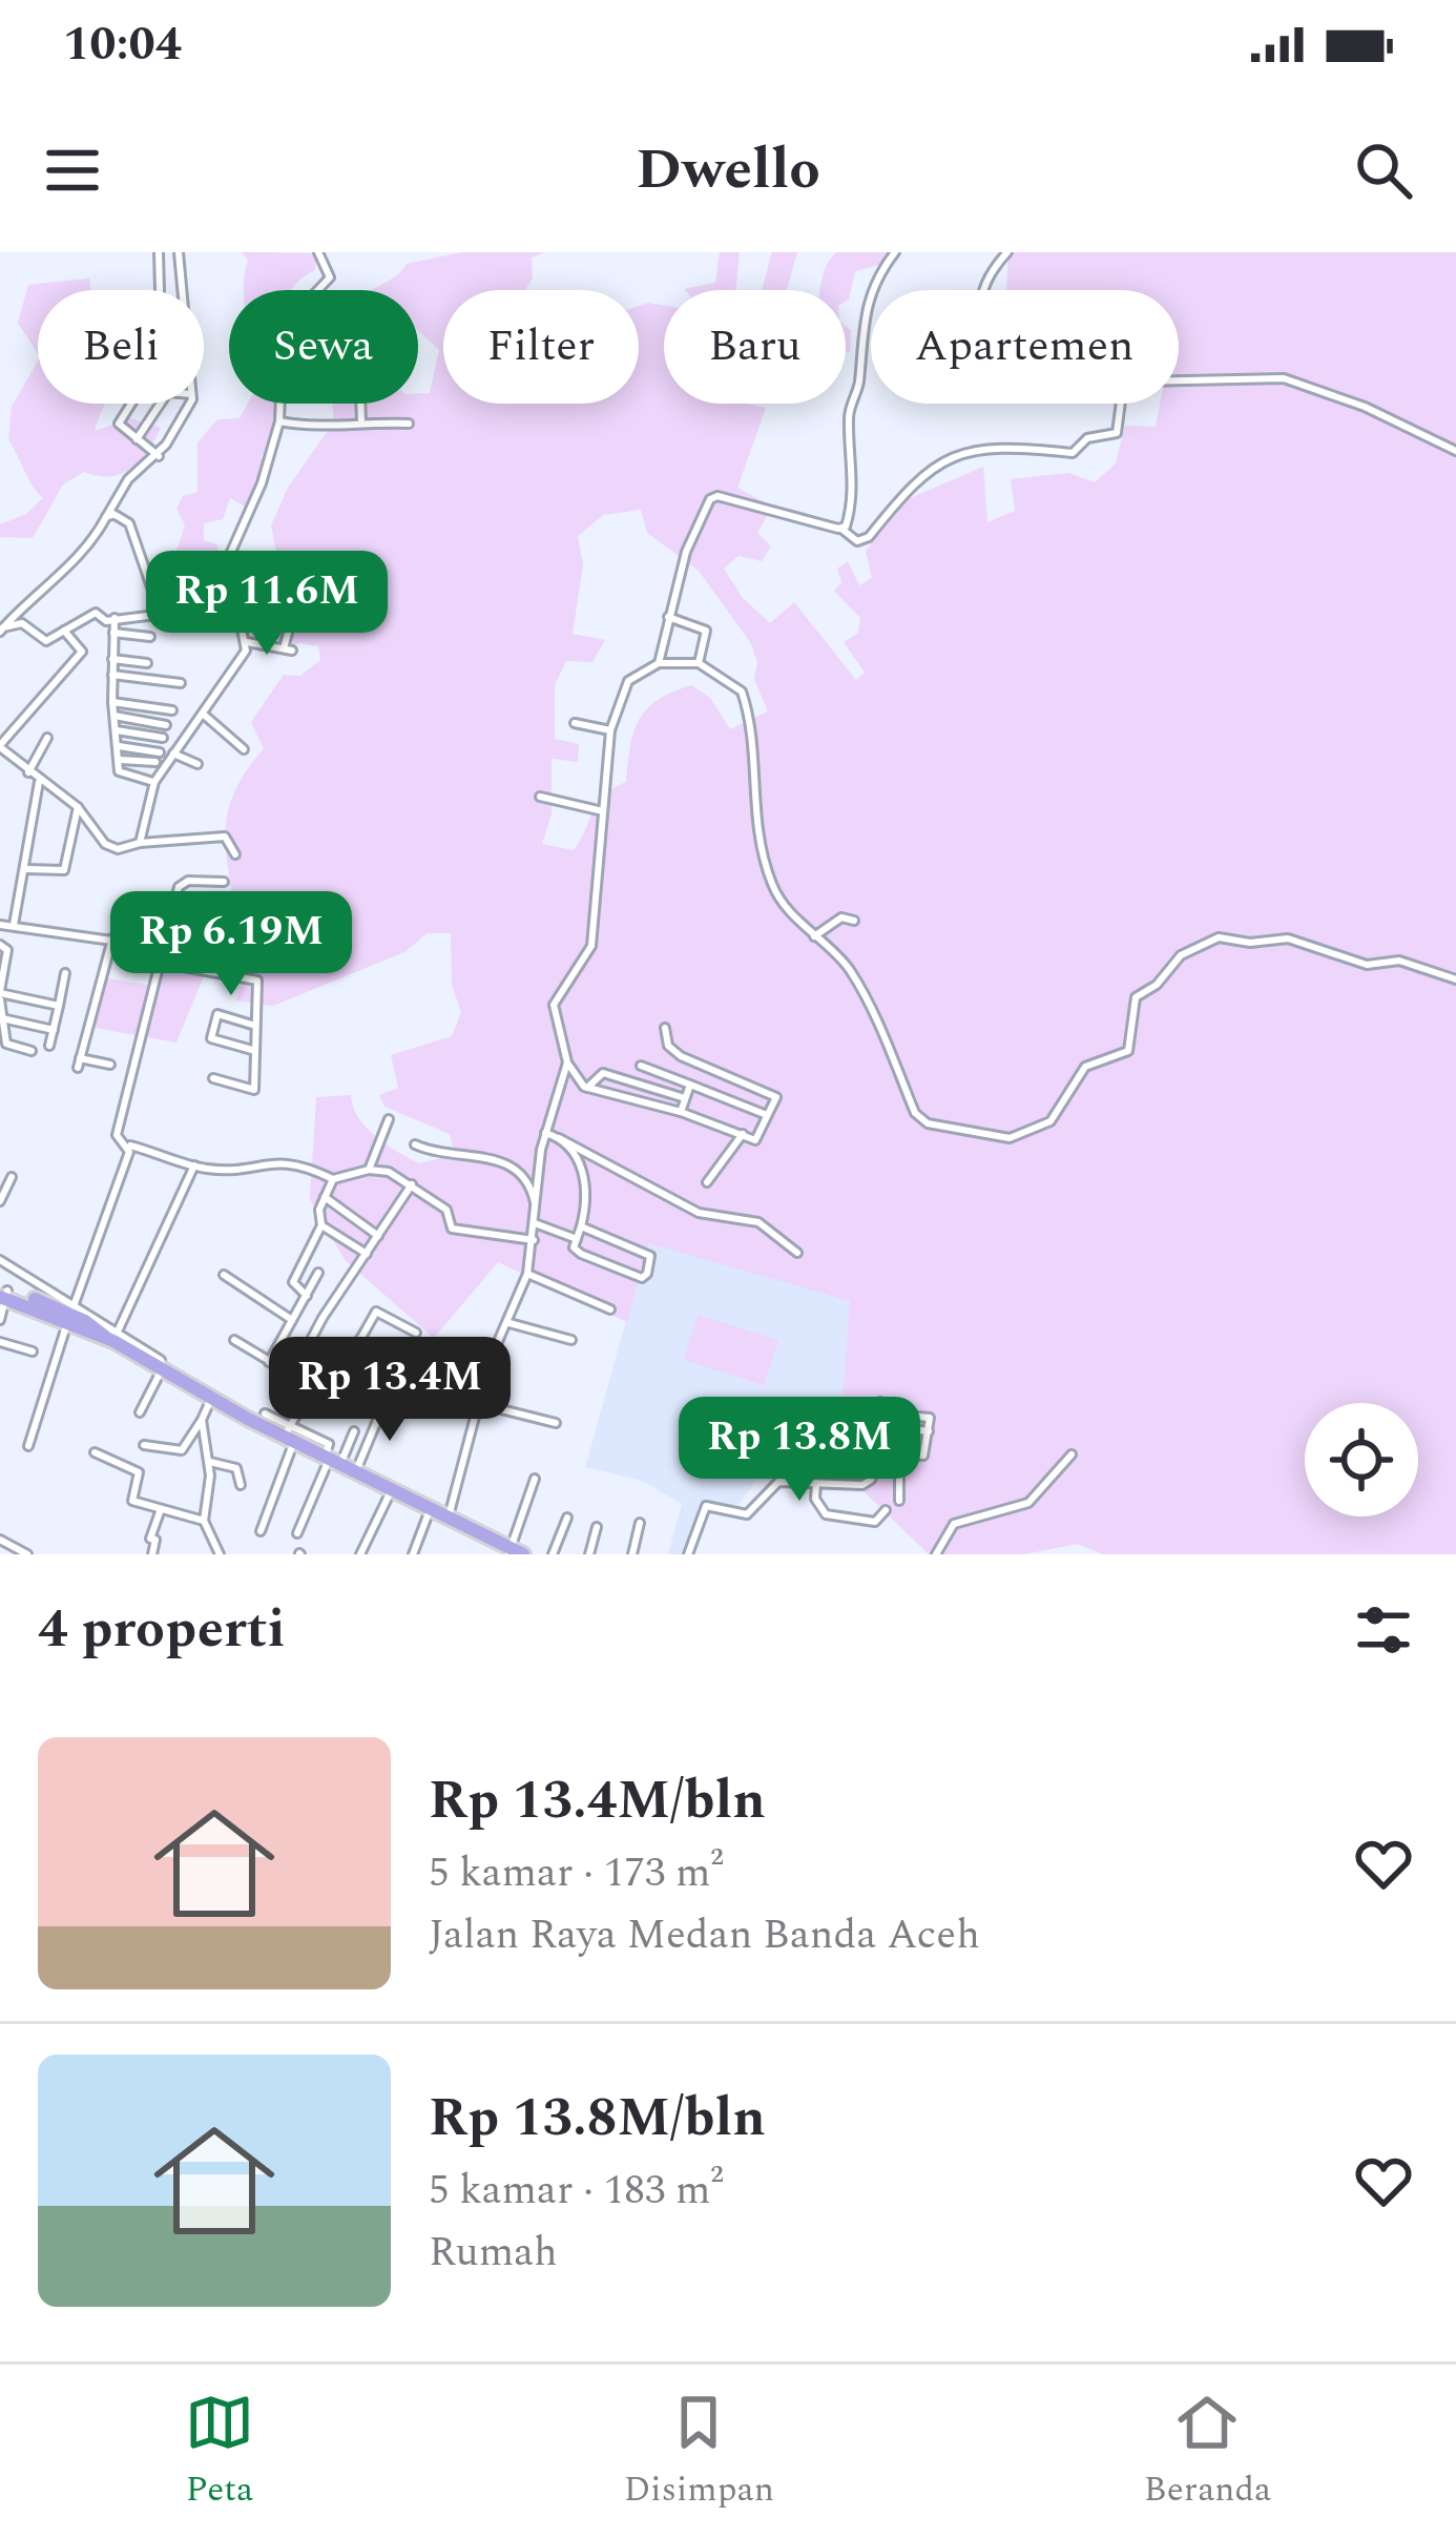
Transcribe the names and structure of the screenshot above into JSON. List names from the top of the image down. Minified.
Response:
{"page":{"status":"10:04","header":"Dwello","chip":["Beli","Sewa","Filter","Baru","Apartemen"],"price":["Rp 11.6M","Rp 6.19M","Rp 13.4M","Rp 13.8M"],"heading":"4 properti","list":[{"name":"Rp 13.4M/bln","note":"5 kamar · 173 m² · Jalan Raya Medan Banda Aceh"},{"name":"Rp 13.8M/bln","note":"5 kamar · 183 m² · Rumah"}],"tabs":["Peta","Disimpan","Beranda"]}}
